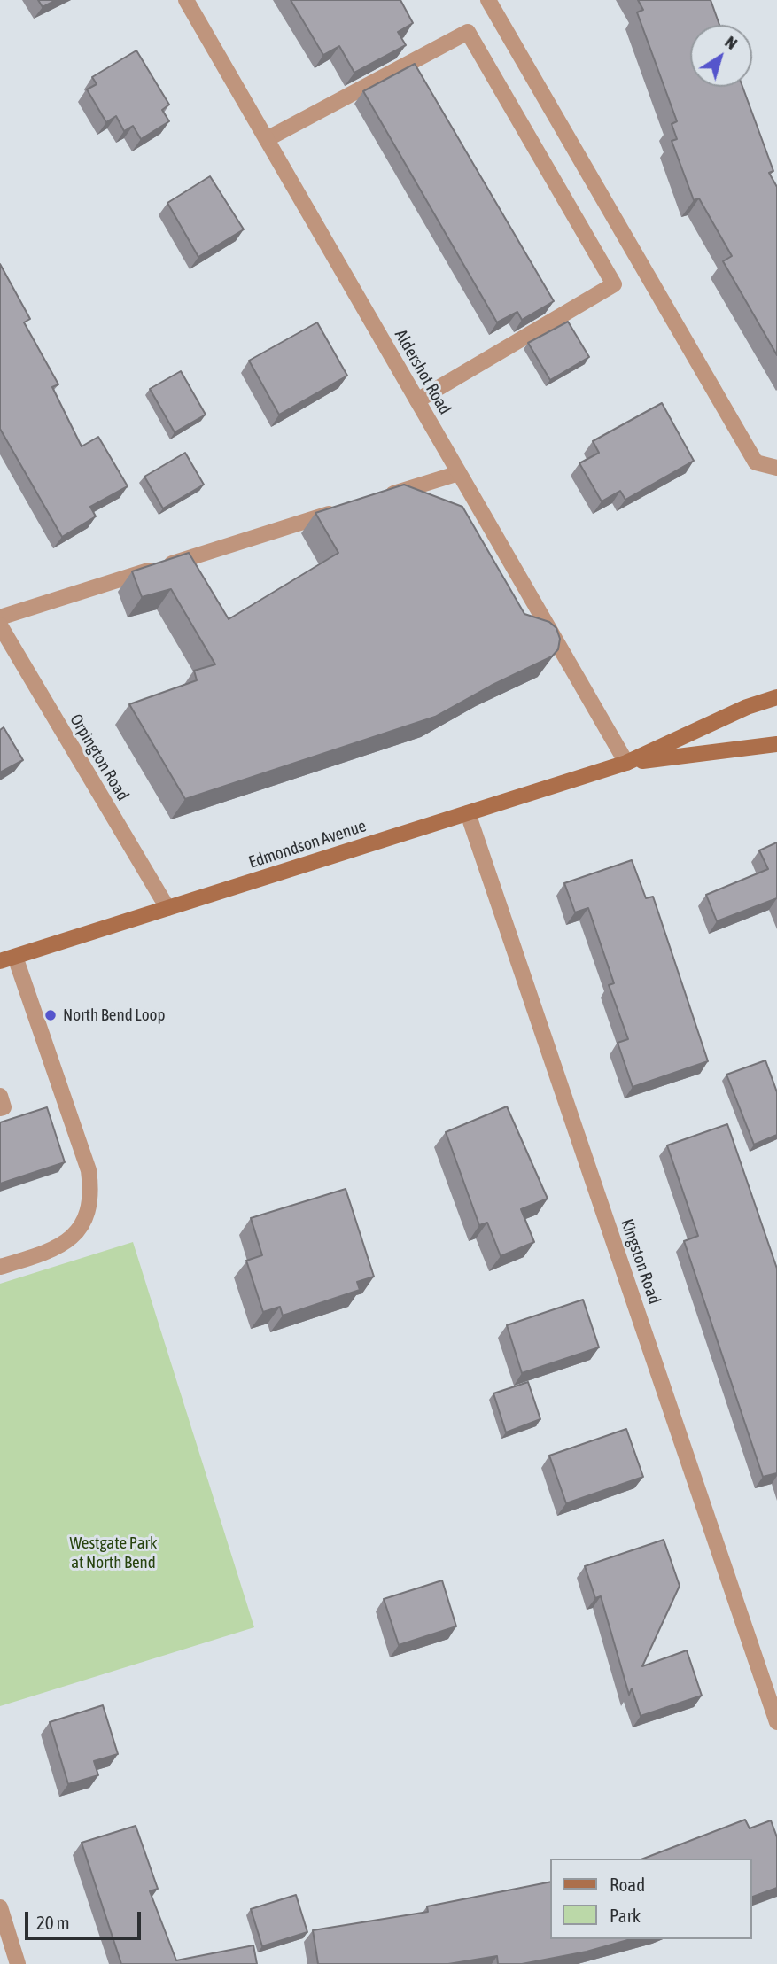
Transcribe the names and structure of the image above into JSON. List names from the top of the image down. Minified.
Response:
{"streets":{"main road":["Edmondson Avenue"],"street":["Aldershot Road","Orpington Road","Kingston Road"]},"crossings":[["Aldershot Road","Edmondson Avenue"],["Orpington Road","Edmondson Avenue"],["Edmondson Avenue","Kingston Road"]],"parks":["Westgate Park at North Bend"],"places":["North Bend Loop"],"legend":["Road","Park"],"scale_bar":"20 m","north":"top right"}
